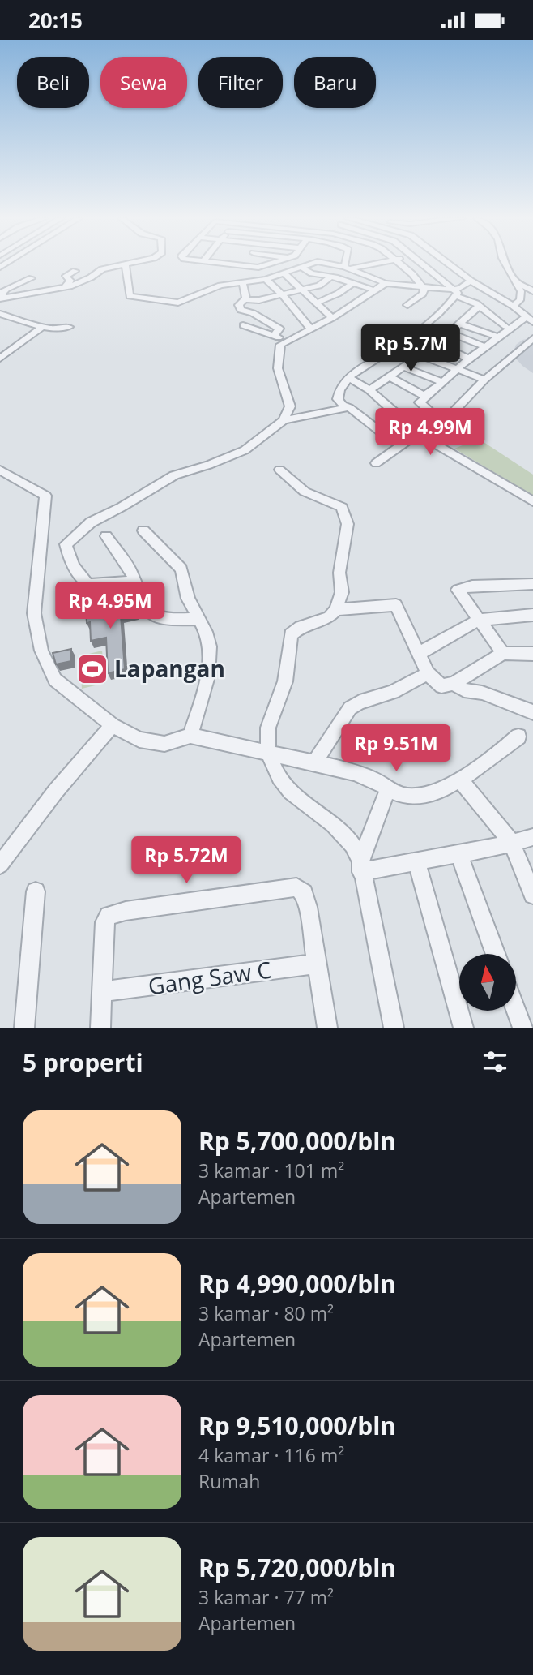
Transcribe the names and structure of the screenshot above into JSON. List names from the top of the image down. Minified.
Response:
{"streets":{"street":["Gang Saw C"]},"places":{"sports":["Lapangan"]},"north":"top","page":{"status":"20:15","chip":["Beli","Sewa","Filter","Baru"],"price":["Rp 5.7M","Rp 4.99M","Rp 4.95M","Rp 9.51M","Rp 5.72M"],"heading":"5 properti","list":[{"name":"Rp 5,700,000/bln","note":"3 kamar · 101 m² · Apartemen"},{"name":"Rp 4,990,000/bln","note":"3 kamar · 80 m² · Apartemen"},{"name":"Rp 9,510,000/bln","note":"4 kamar · 116 m² · Rumah"},{"name":"Rp 5,720,000/bln","note":"3 kamar · 77 m² · Apartemen"}]}}
